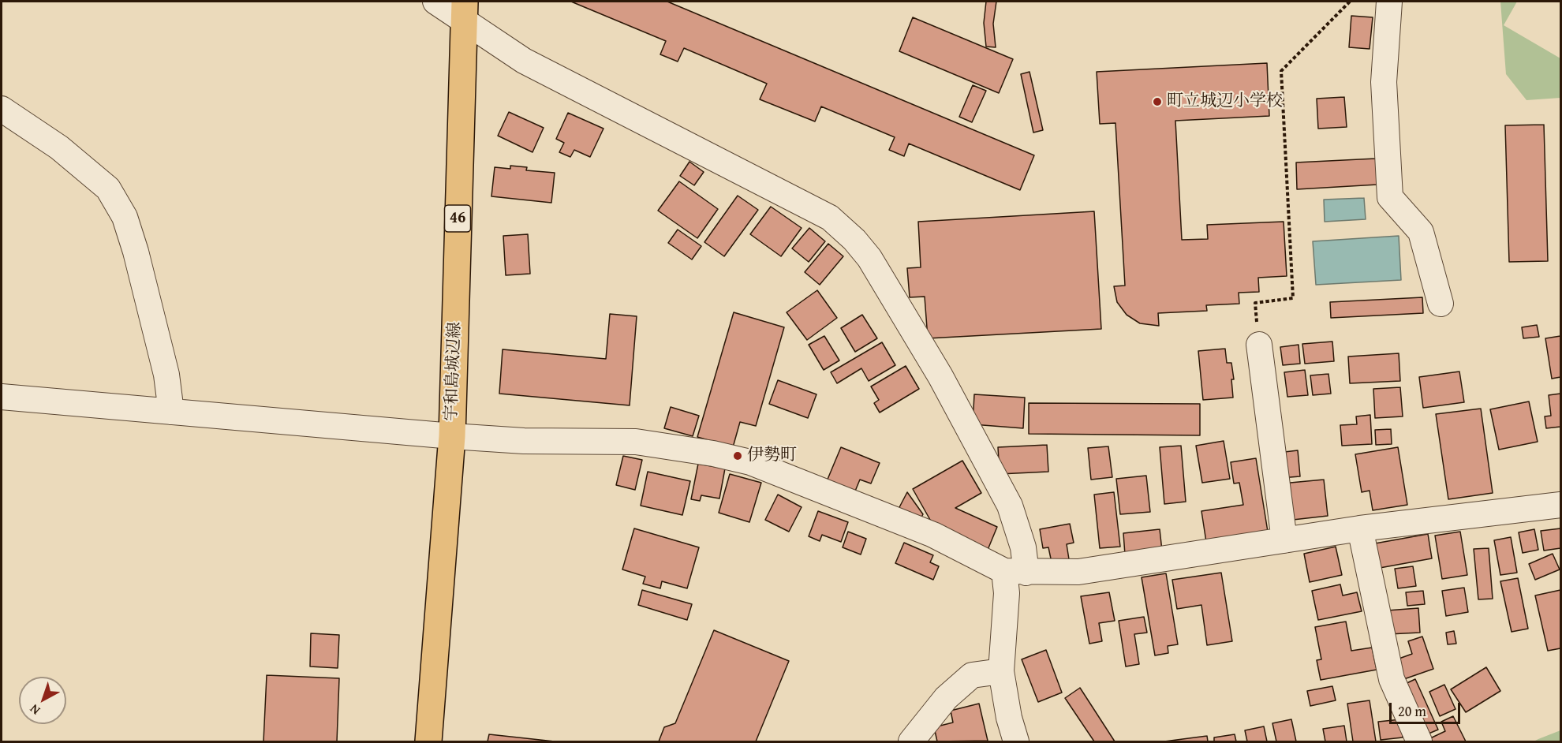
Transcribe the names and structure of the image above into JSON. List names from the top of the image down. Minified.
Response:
{"streets":{"main road":["46","宇和島城辺線"]},"places":["町立城辺小学校","伊勢町"],"scale_bar":"20 m","north":"bottom left"}
